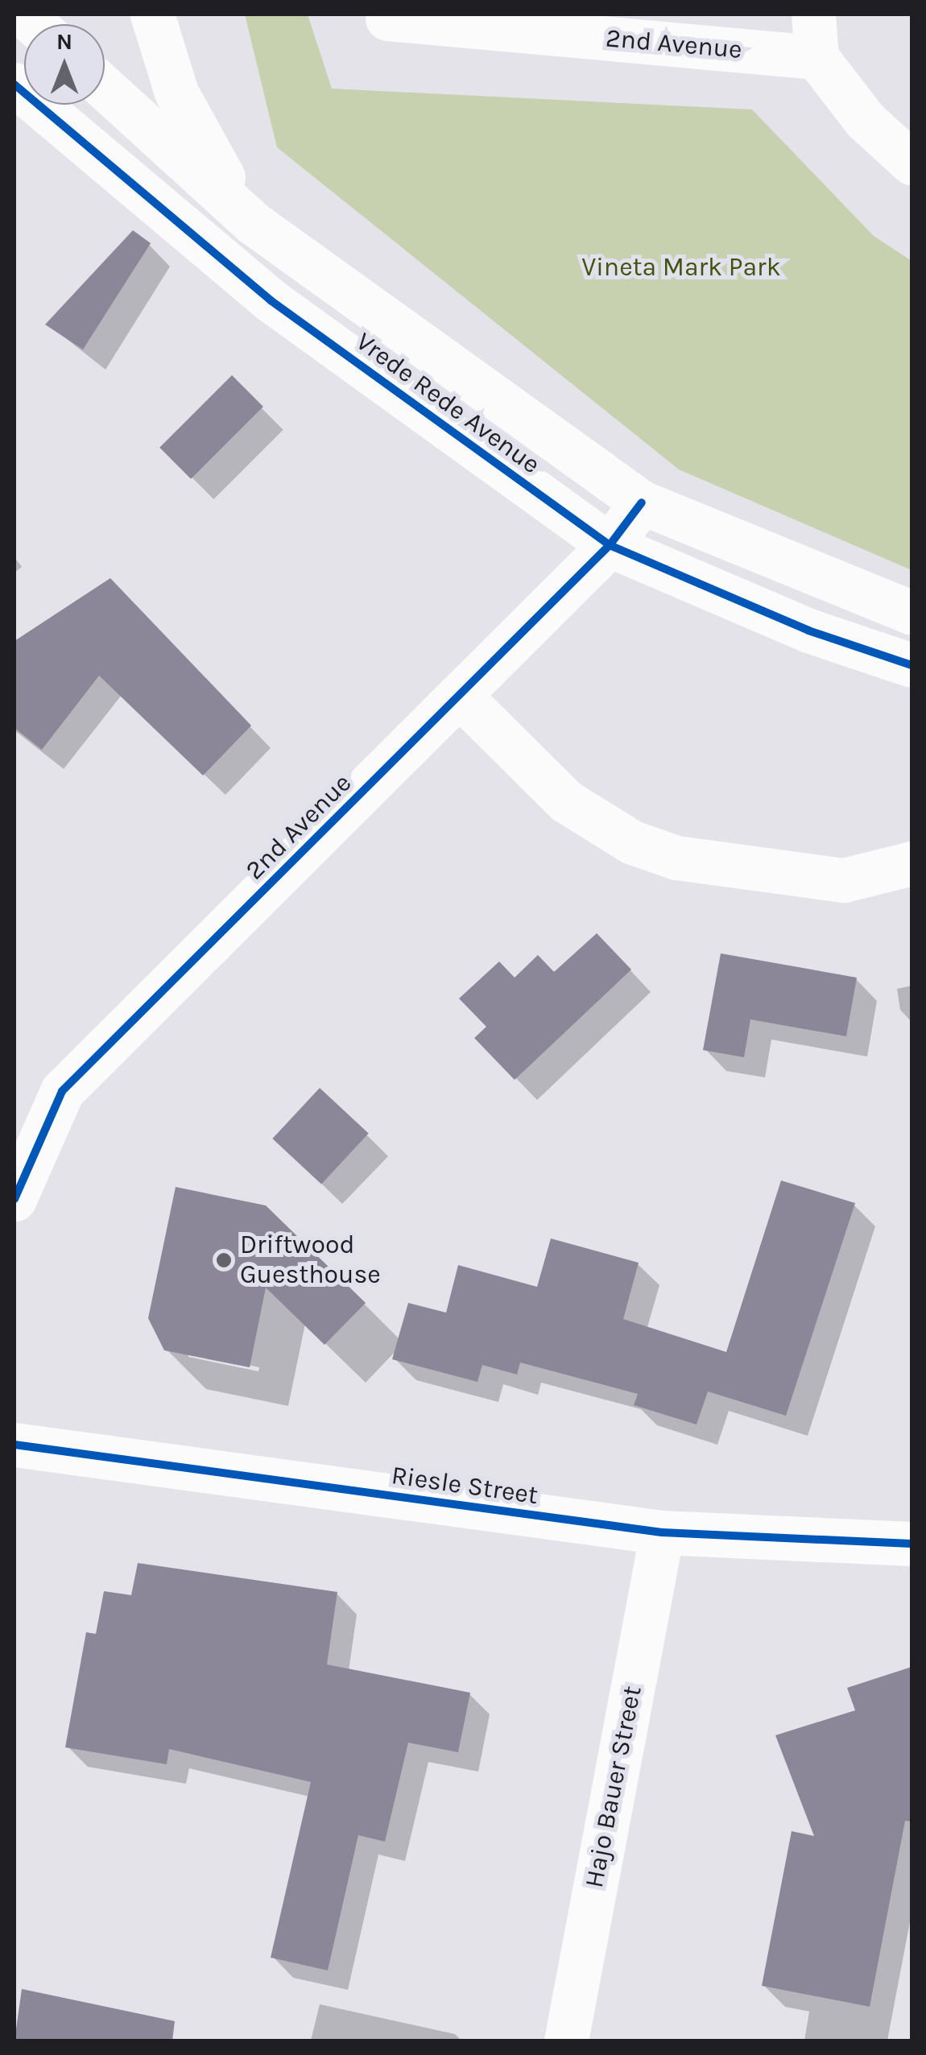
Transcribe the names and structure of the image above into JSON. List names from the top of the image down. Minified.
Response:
{"streets":{"street":["2nd Avenue","Vrede Rede Avenue","Riesle Street","Hajo Bauer Street"]},"crossings":[["2nd Avenue","Vrede Rede Avenue"],["Riesle Street","Hajo Bauer Street"]],"parks":["Vineta Mark Park"],"places":["Driftwood Guesthouse"],"north":"top"}
